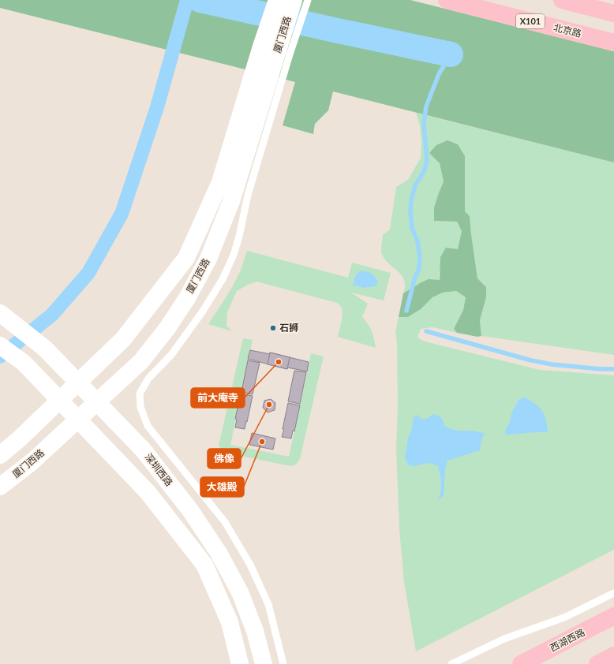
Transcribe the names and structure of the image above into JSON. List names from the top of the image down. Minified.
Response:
{"streets":{"main road":["X101","北京路","西湖西路"],"street":["厦门西路","深圳西路"]},"crossings":[["厦门西路","深圳西路"]],"places":["石狮","前大庵寺","佛像","大雄殿"]}
